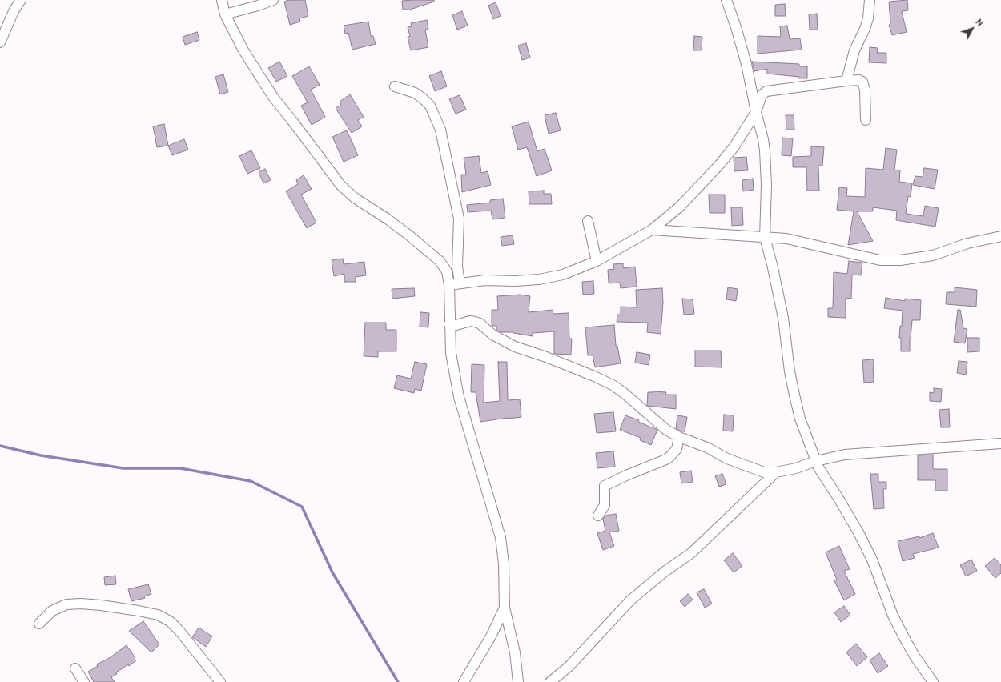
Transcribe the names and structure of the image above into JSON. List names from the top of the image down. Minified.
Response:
{"north":"top right"}
